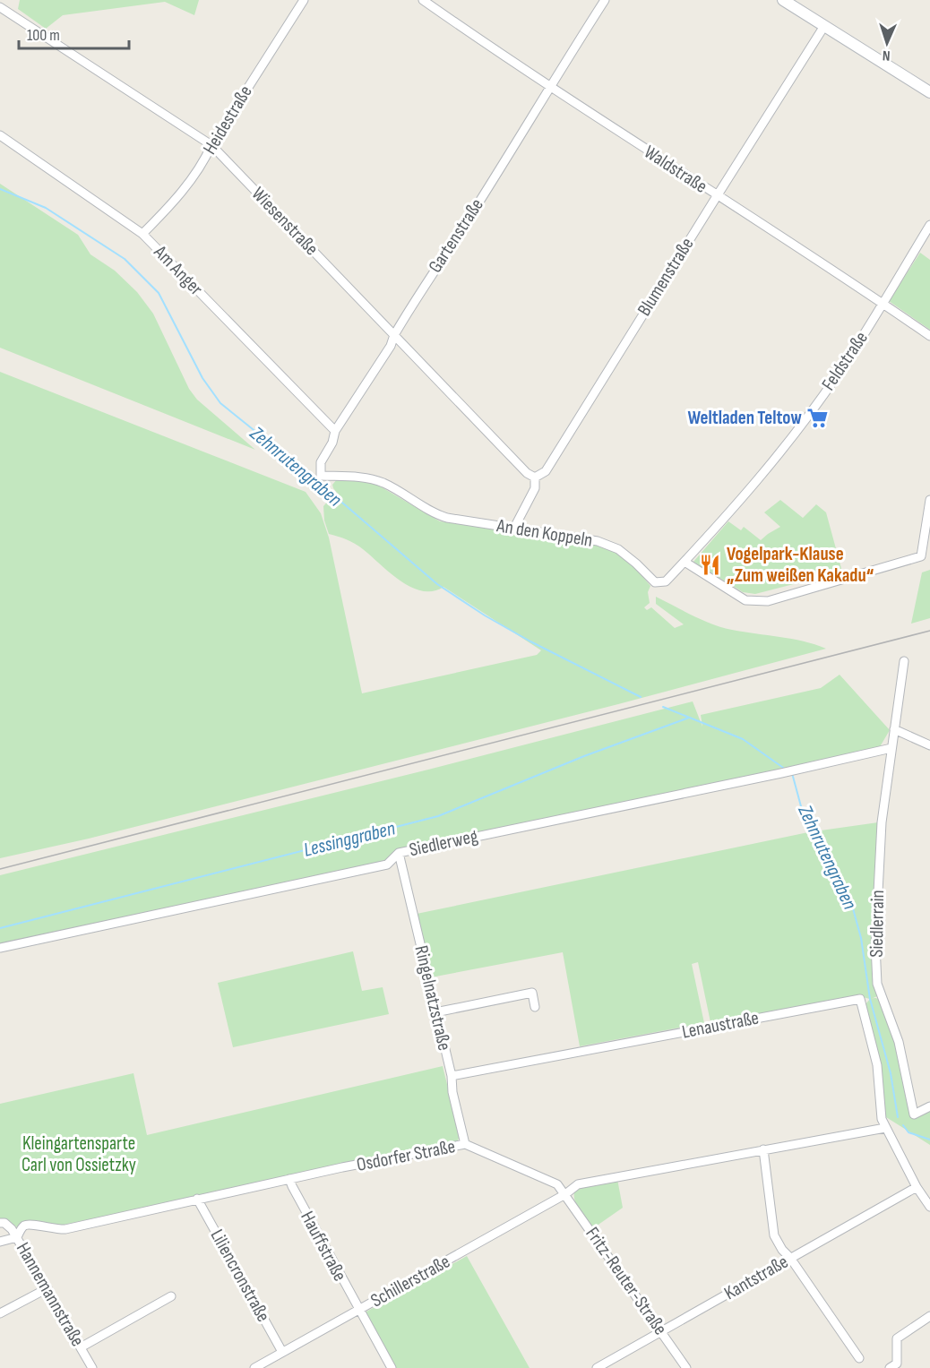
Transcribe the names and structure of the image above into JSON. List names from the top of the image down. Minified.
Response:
{"streets":{"street":["Heidestraße","Waldstraße","Wiesenstraße","Gartenstraße","Am Anger","Blumenstraße","Feldstraße","An den Koppeln","Siedlerweg","Siedlerrain","Ringelnatzstraße","Lenaustraße","Osdorfer Straße","Hauffstraße","Liliencronstraße","Kantstraße","Schillerstraße","Fritz-Reuter-Straße","Hannemannstraße"]},"crossings":[["Heidestraße","Wiesenstraße"],["Heidestraße","Am Anger"],["Waldstraße","Gartenstraße"],["Waldstraße","Blumenstraße"],["Waldstraße","Feldstraße"],["Wiesenstraße","Gartenstraße"],["Wiesenstraße","Blumenstraße"],["Gartenstraße","Am Anger"],["Gartenstraße","An den Koppeln"],["Blumenstraße","An den Koppeln"],["Feldstraße","An den Koppeln"],["Siedlerweg","Siedlerrain"],["Siedlerweg","Ringelnatzstraße"],["Ringelnatzstraße","Lenaustraße"],["Ringelnatzstraße","Osdorfer Straße"],["Osdorfer Straße","Hauffstraße"],["Osdorfer Straße","Liliencronstraße"],["Osdorfer Straße","Schillerstraße"],["Osdorfer Straße","Fritz-Reuter-Straße"],["Osdorfer Straße","Hannemannstraße"],["Hauffstraße","Schillerstraße"],["Liliencronstraße","Schillerstraße"],["Kantstraße","Fritz-Reuter-Straße"],["Schillerstraße","Fritz-Reuter-Straße"]],"water":["Zehnrutengraben","Lessinggraben"],"parks":["Kleingartensparte Carl von Ossietzky"],"places":{"supermarket":["Weltladen Teltow"],"restaurant":["Vogelpark-Klause „Zum weißen Kakadu“"]},"scale_bar":"100 m","north":"bottom"}
